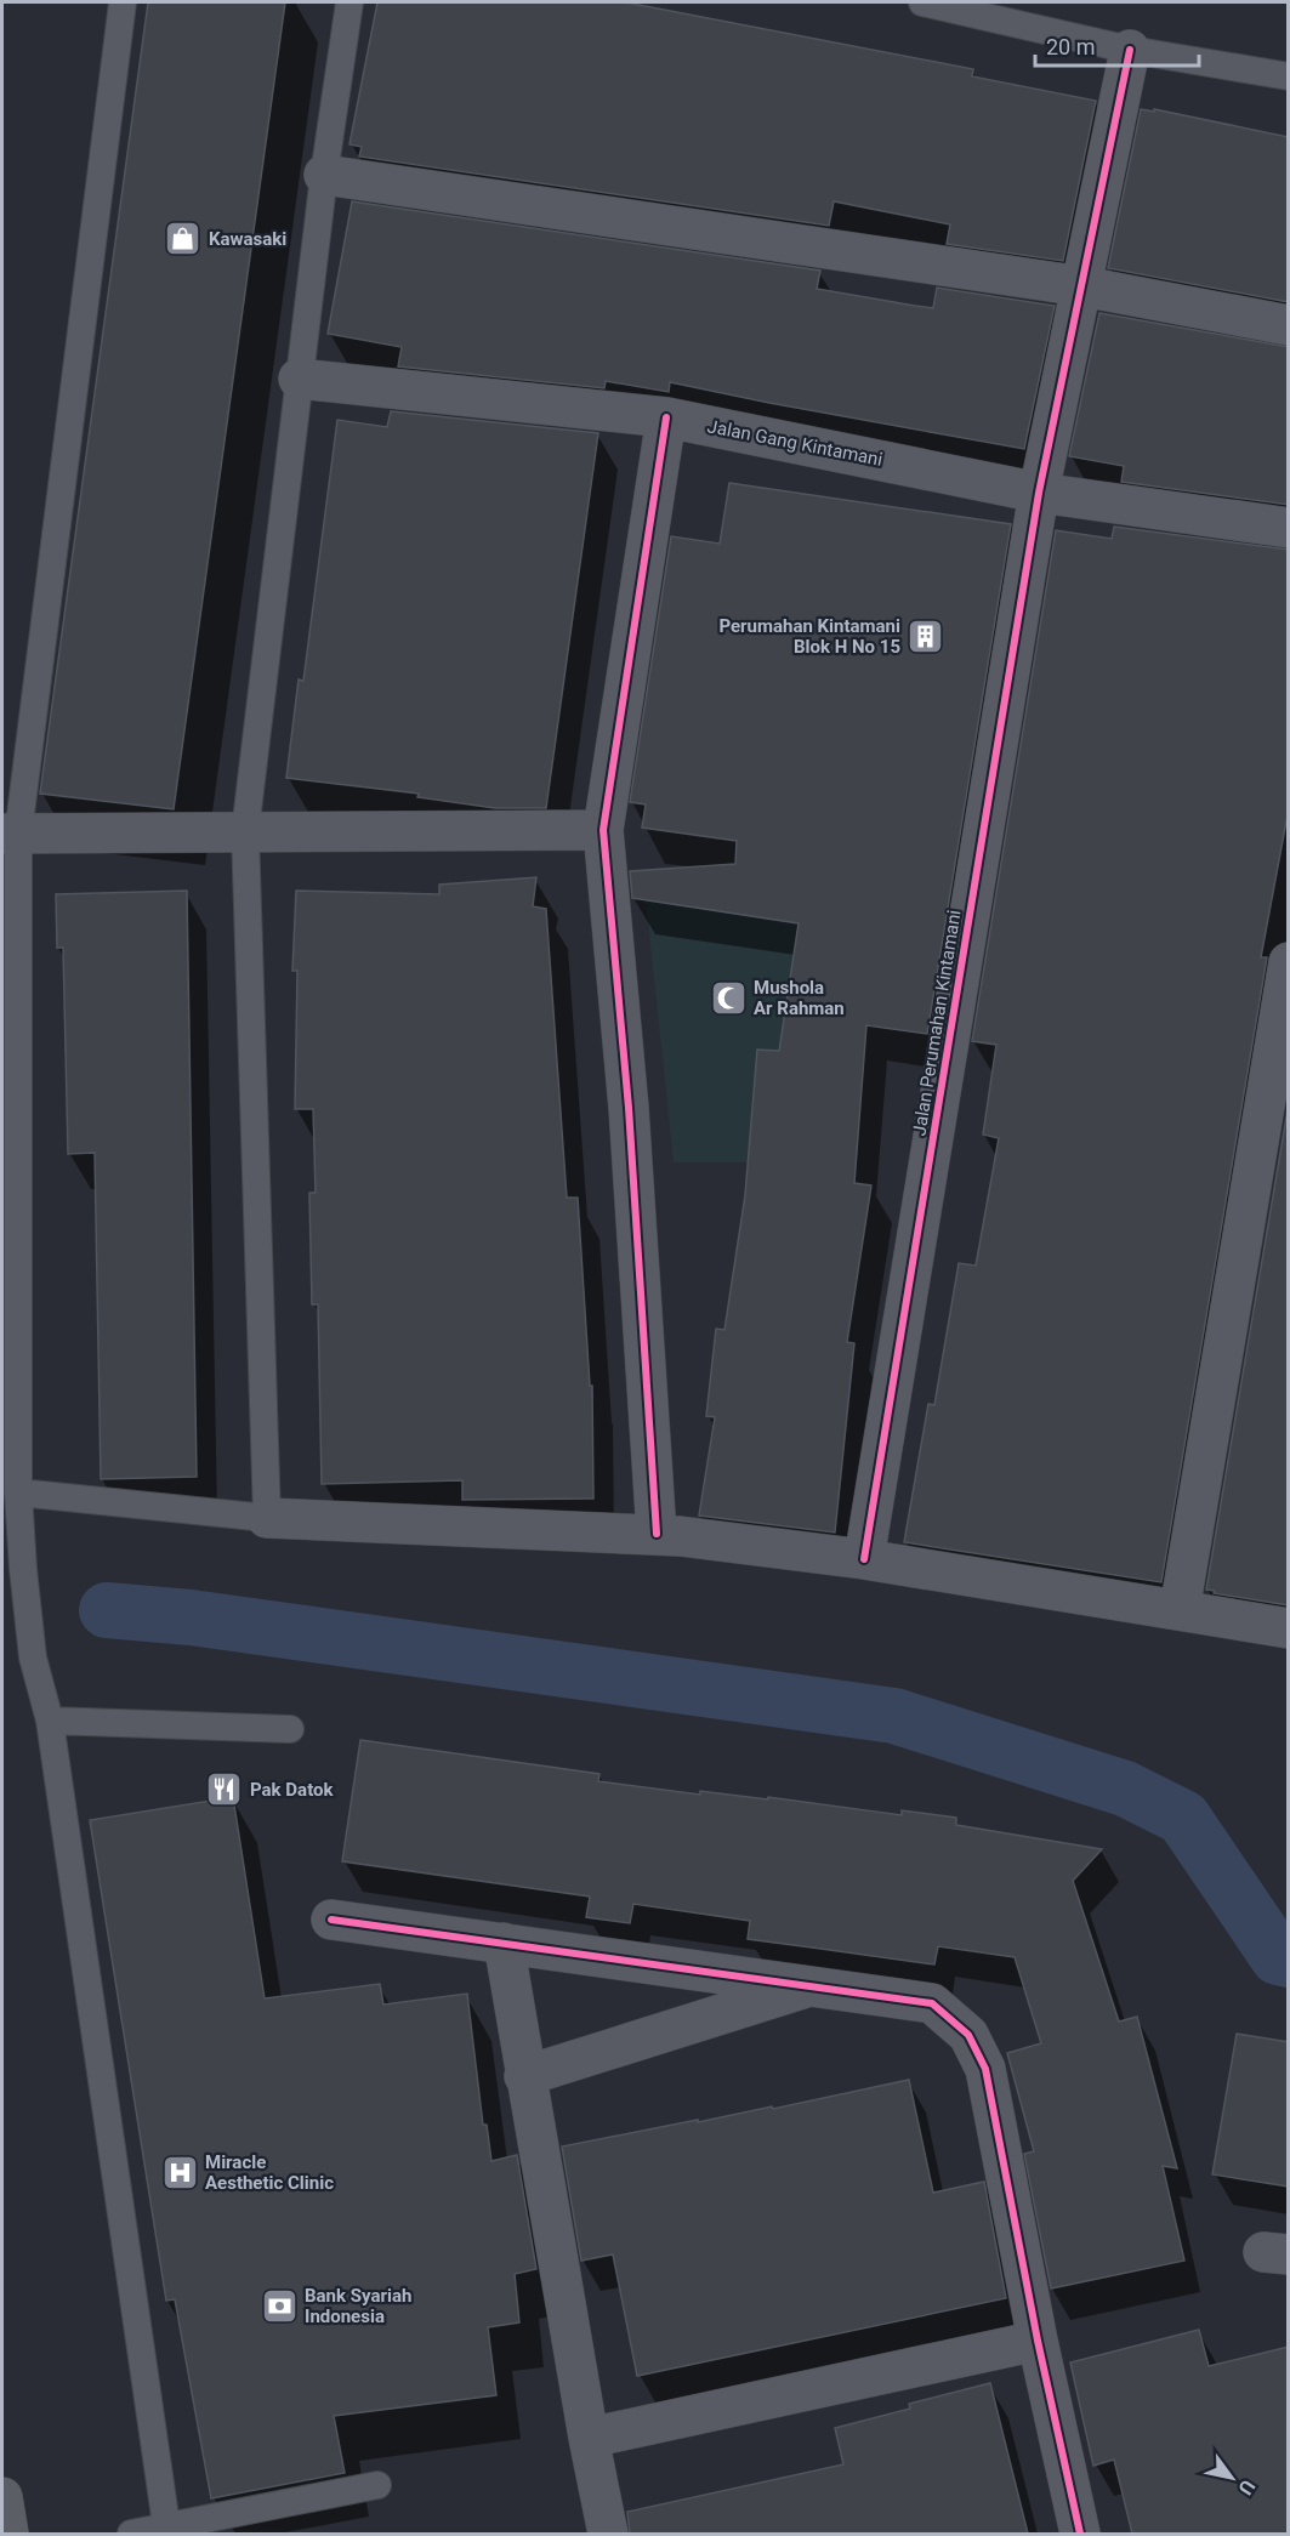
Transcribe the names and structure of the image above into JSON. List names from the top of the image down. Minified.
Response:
{"streets":{"street":["Jalan Gang Kintamani","Jalan Perumahan Kintamani"]},"crossings":[["Jalan Gang Kintamani","Jalan Perumahan Kintamani"]],"places":{"shop":["Kawasaki"],"building":["Perumahan Kintamani Blok H No 15"],"mosque":["Mushola Ar Rahman"],"restaurant":["Pak Datok"],"hospital":["Miracle Aesthetic Clinic"],"bank":["Bank Syariah Indonesia"]},"scale_bar":"20 m","north":"bottom right"}
